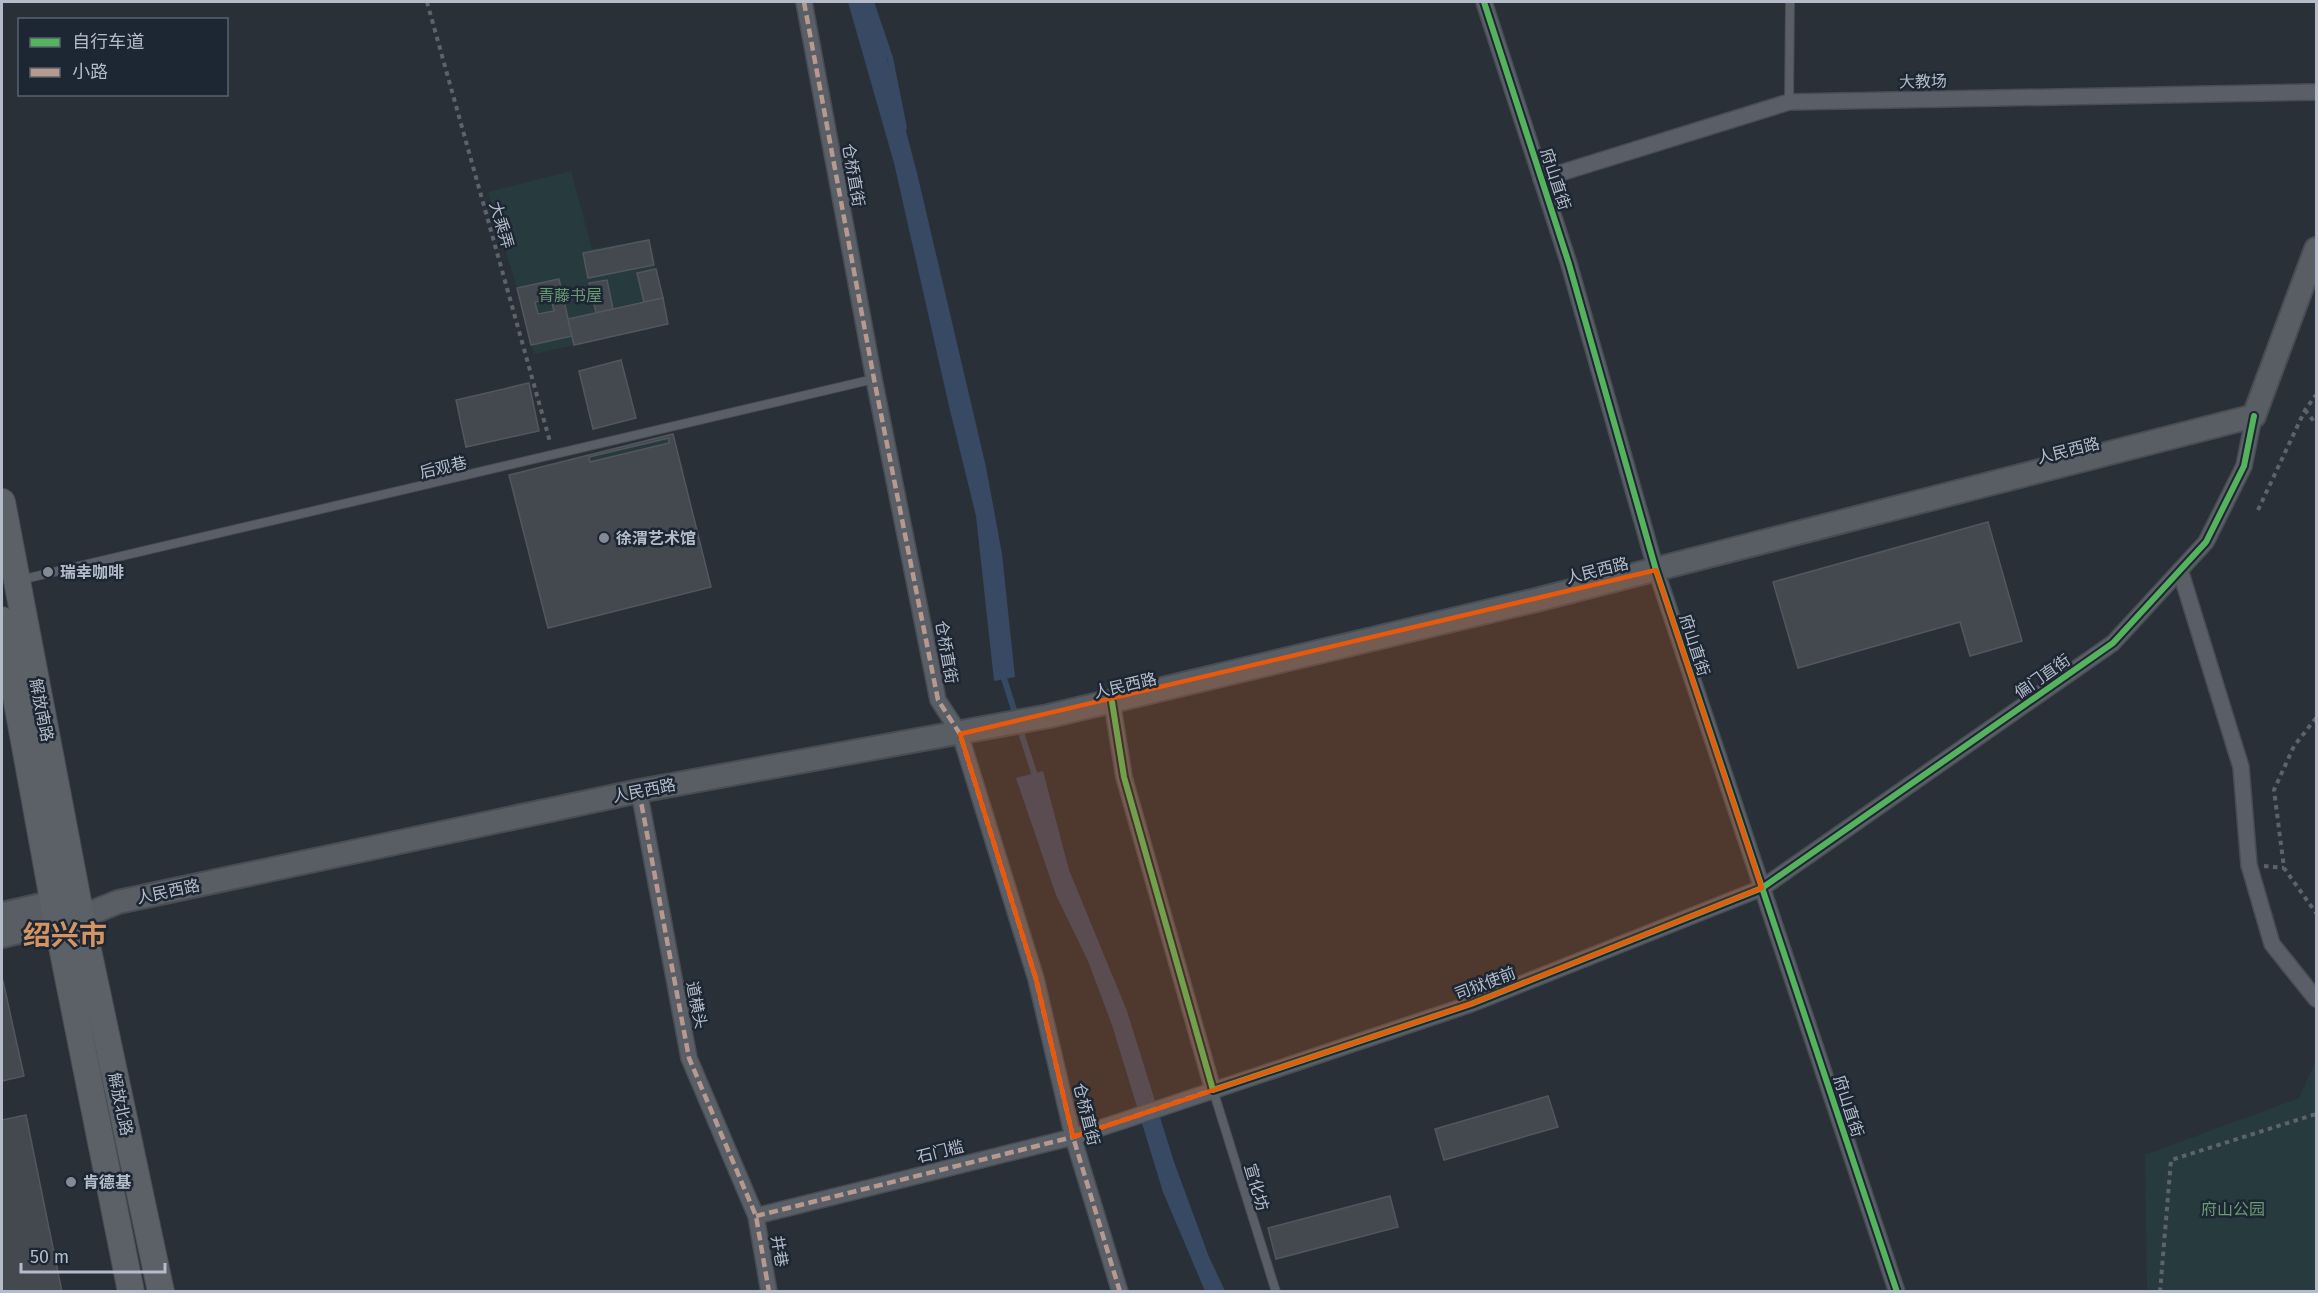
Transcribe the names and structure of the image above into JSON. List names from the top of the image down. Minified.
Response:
{"streets":{"main road":["人民西路","解放南路","解放北路"],"street":["大教场","仓桥直街","府山直街","偏门直街","司狱使前","道横头","石门槛","井巷"],"lane":["后观巷","宣化坊"],"path":["大乘弄"]},"crossings":[["大教场","府山直街"],["仓桥直街","人民西路"],["仓桥直街","后观巷"],["仓桥直街","石门槛"],["府山直街","人民西路"],["府山直街","偏门直街"],["府山直街","司狱使前"],["大乘弄","后观巷"],["人民西路","偏门直街"],["人民西路","解放南路"],["人民西路","道横头"],["人民西路","解放北路"],["后观巷","解放南路"],["偏门直街","司狱使前"],["解放南路","解放北路"],["司狱使前","石门槛"],["司狱使前","宣化坊"],["道横头","石门槛"],["道横头","井巷"],["石门槛","井巷"]],"districts":["绍兴市"],"parks":["青藤书屋","府山公园"],"places":["徐渭艺术馆","瑞幸咖啡","肯德基"],"legend":["自行车道","小路"],"scale_bar":"50 m"}
